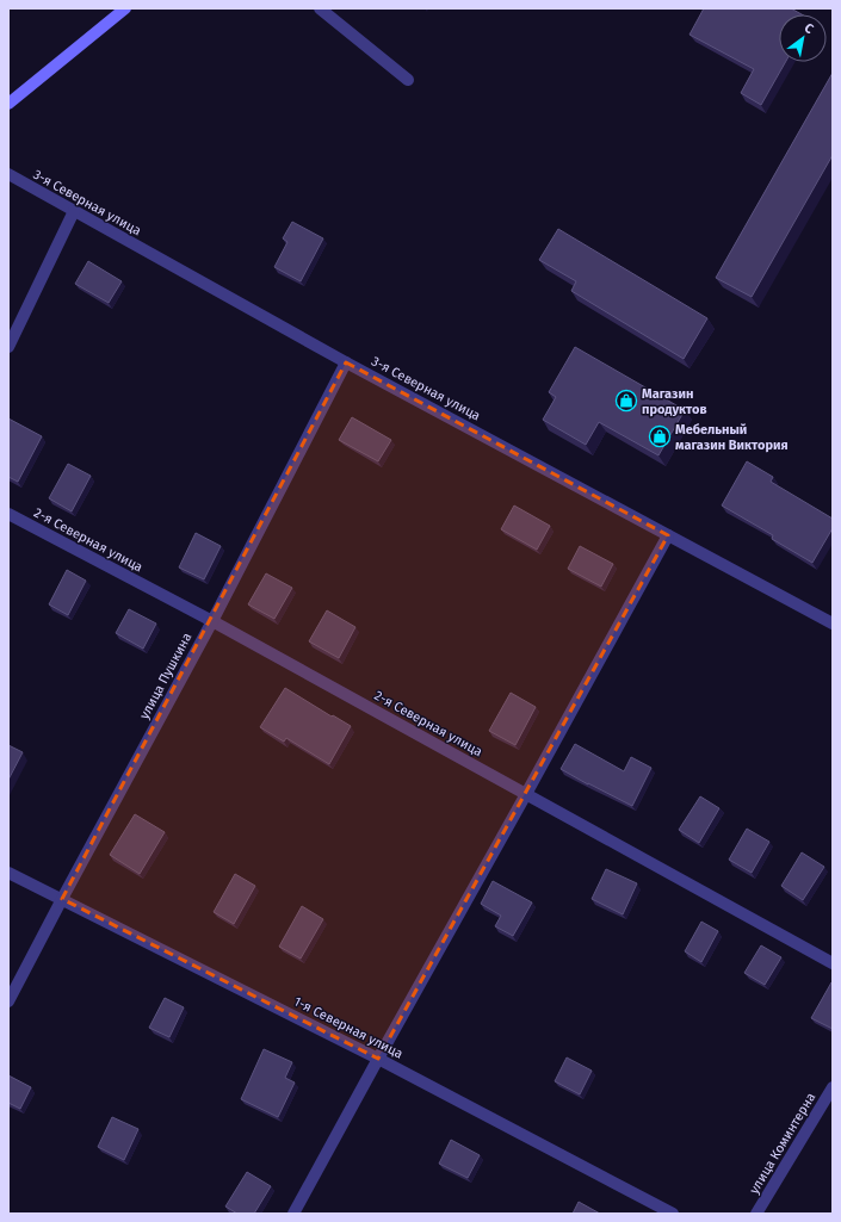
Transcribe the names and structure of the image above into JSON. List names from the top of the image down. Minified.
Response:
{"streets":{"street":["3-я Северная улица","2-я Северная улица","улица Пушкина","1-я Северная улица","улица Коминтерна"]},"crossings":[["3-я Северная улица","улица Пушкина"],["2-я Северная улица","улица Пушкина"],["улица Пушкина","1-я Северная улица"]],"places":{"shop":["Магазин продуктов","Мебельный магазин Виктория"]},"north":"top right"}
